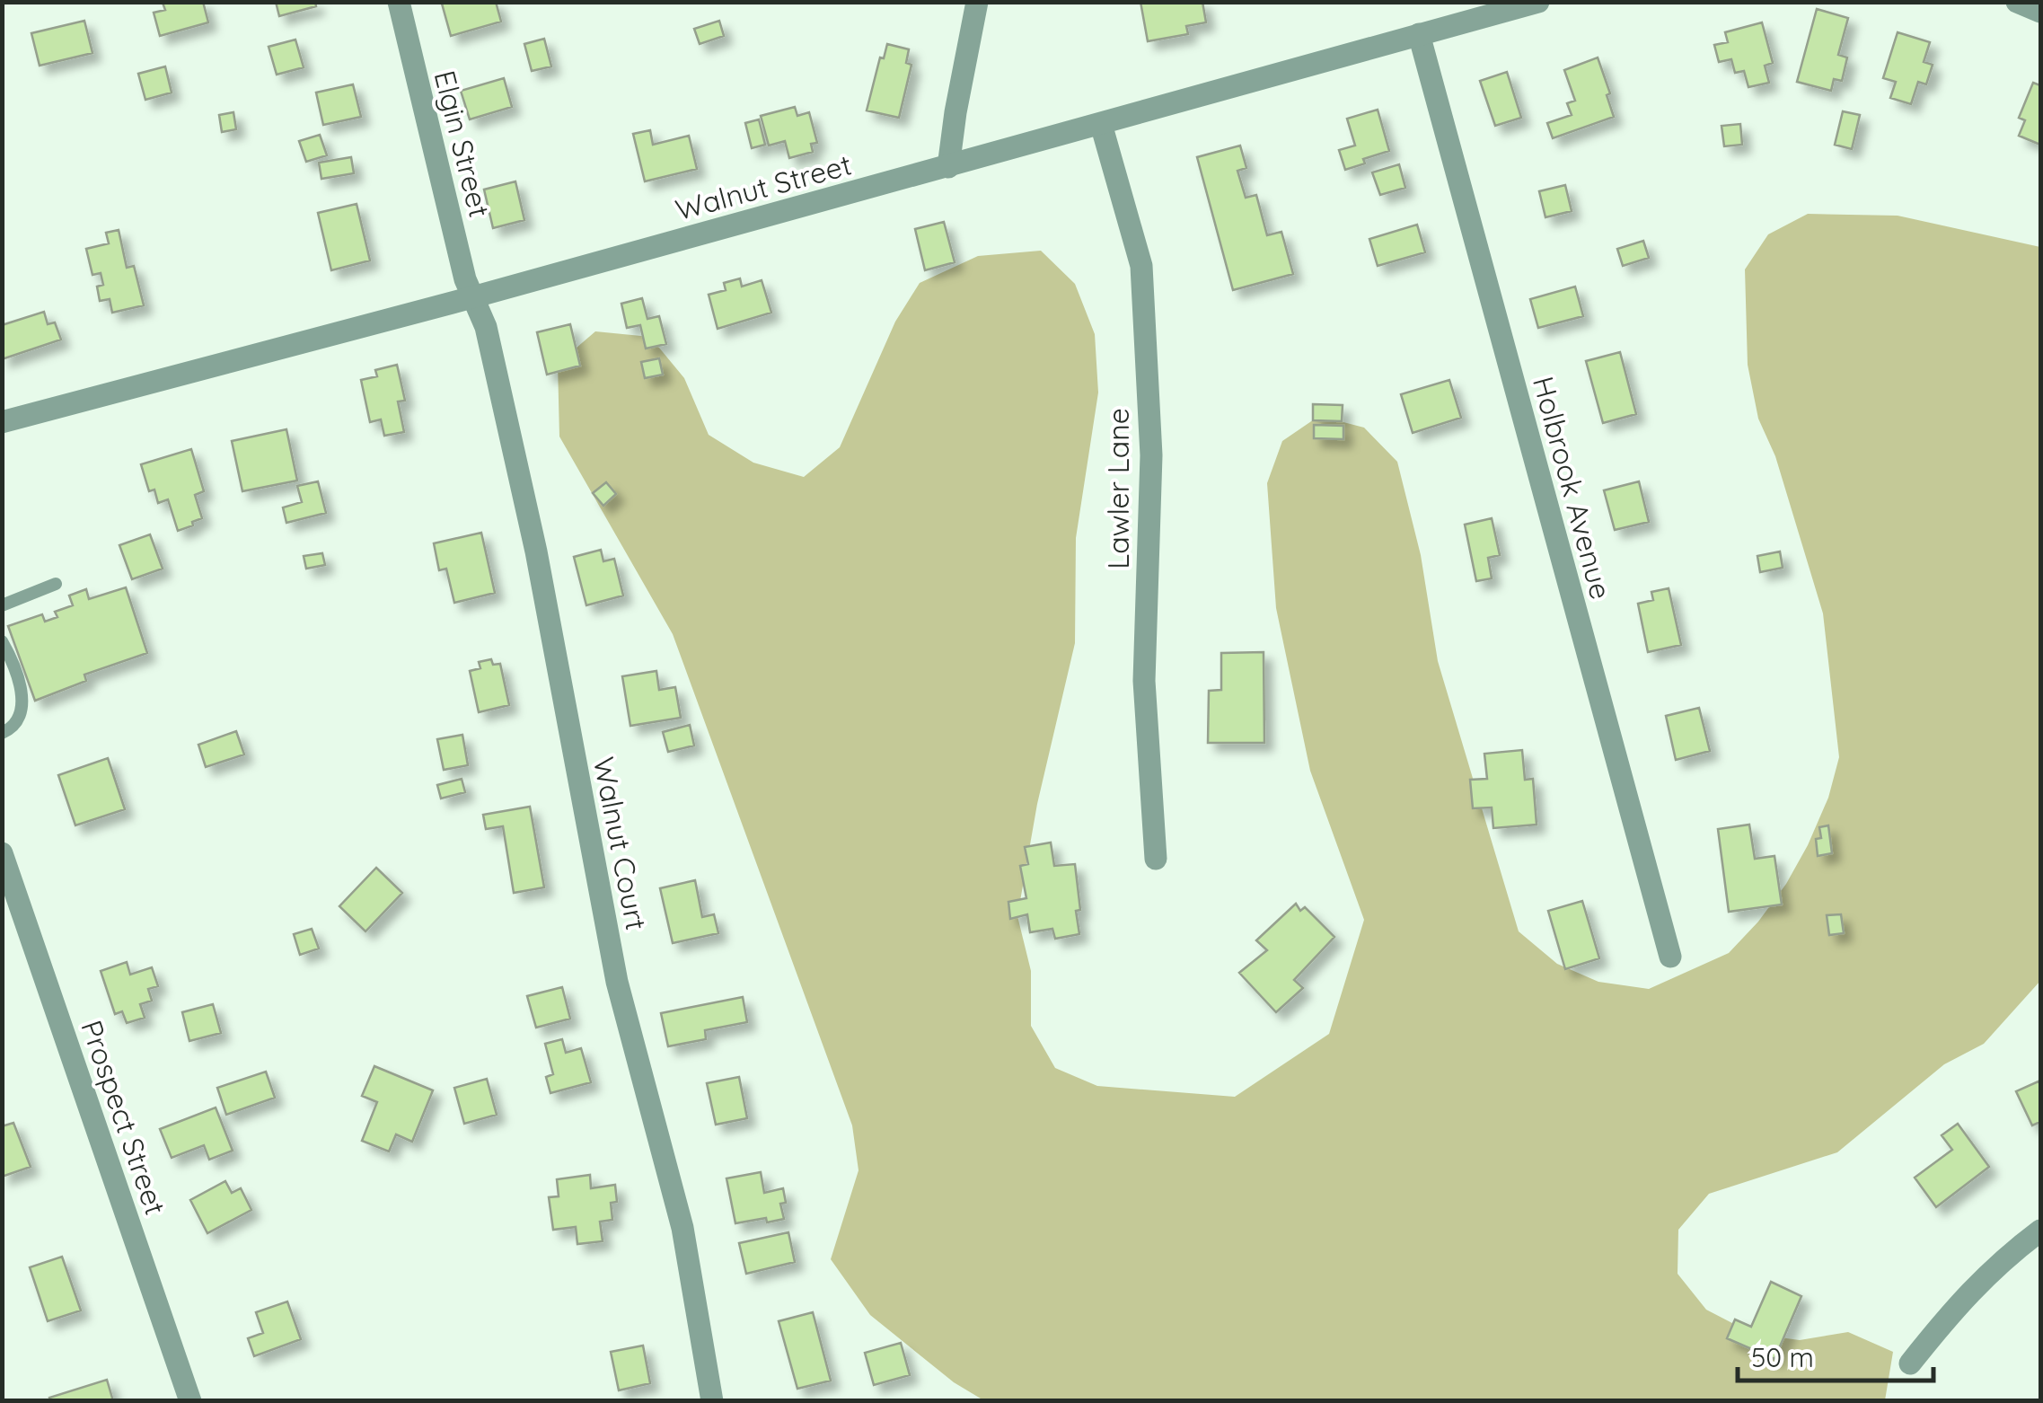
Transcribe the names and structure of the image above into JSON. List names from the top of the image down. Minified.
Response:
{"streets":{"street":["Elgin Street","Walnut Street","Holbrook Avenue","Lawler Lane","Walnut Court","Prospect Street"]},"crossings":[["Elgin Street","Walnut Street"],["Elgin Street","Walnut Court"],["Walnut Street","Holbrook Avenue"],["Walnut Street","Lawler Lane"],["Walnut Street","Walnut Court"]],"scale_bar":"50 m"}
